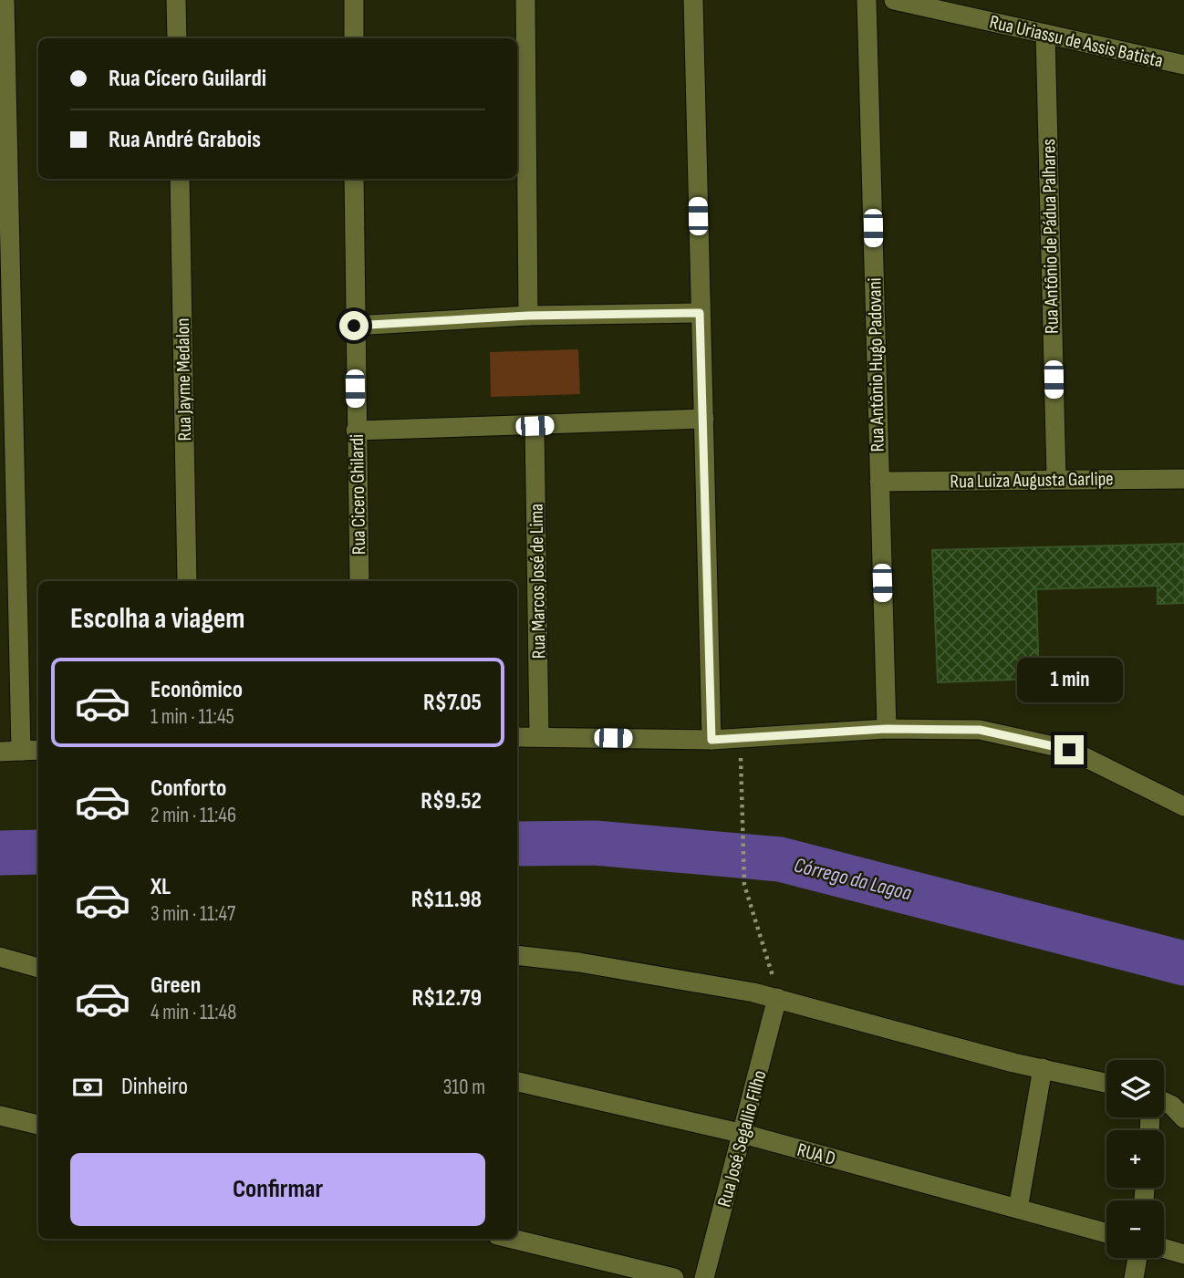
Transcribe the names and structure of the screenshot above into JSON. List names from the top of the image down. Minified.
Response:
{"streets":{"street":["Rua Uriassu de Assis Batista","Rua Antônio de Pádua Palhares","Rua Antônio Hugo Padovani","Rua Jayme Medalon","Rua Luiza Augusta Garlipe","Rua Cicero Ghilardi","Rua Marcos José de Lima","Rua José Segallio Filho","RUA D"]},"crossings":[["Rua Uriassu de Assis Batista","Rua Antônio de Pádua Palhares"],["Rua Antônio de Pádua Palhares","Rua Luiza Augusta Garlipe"],["Rua Antônio Hugo Padovani","Rua Luiza Augusta Garlipe"],["Rua José Segallio Filho","RUA D"]],"water":["Córrego da Lagoa"],"page":{"banner":["Rua Cícero Guilardi","Rua André Grabois"],"heading":"Escolha a viagem","bubble":"1 min","list":[{"name":"Econômico","note":"1 min · 11:45","value":"R$7.05"},{"name":"Conforto","note":"2 min · 11:46","value":"R$9.52"},{"name":"XL","note":"3 min · 11:47","value":"R$11.98"},{"name":"Green","note":"4 min · 11:48","value":"R$12.79"}],"pay":["Dinheiro","310 m"],"map_buttons":["+","−"],"buttons":"Confirmar"}}
